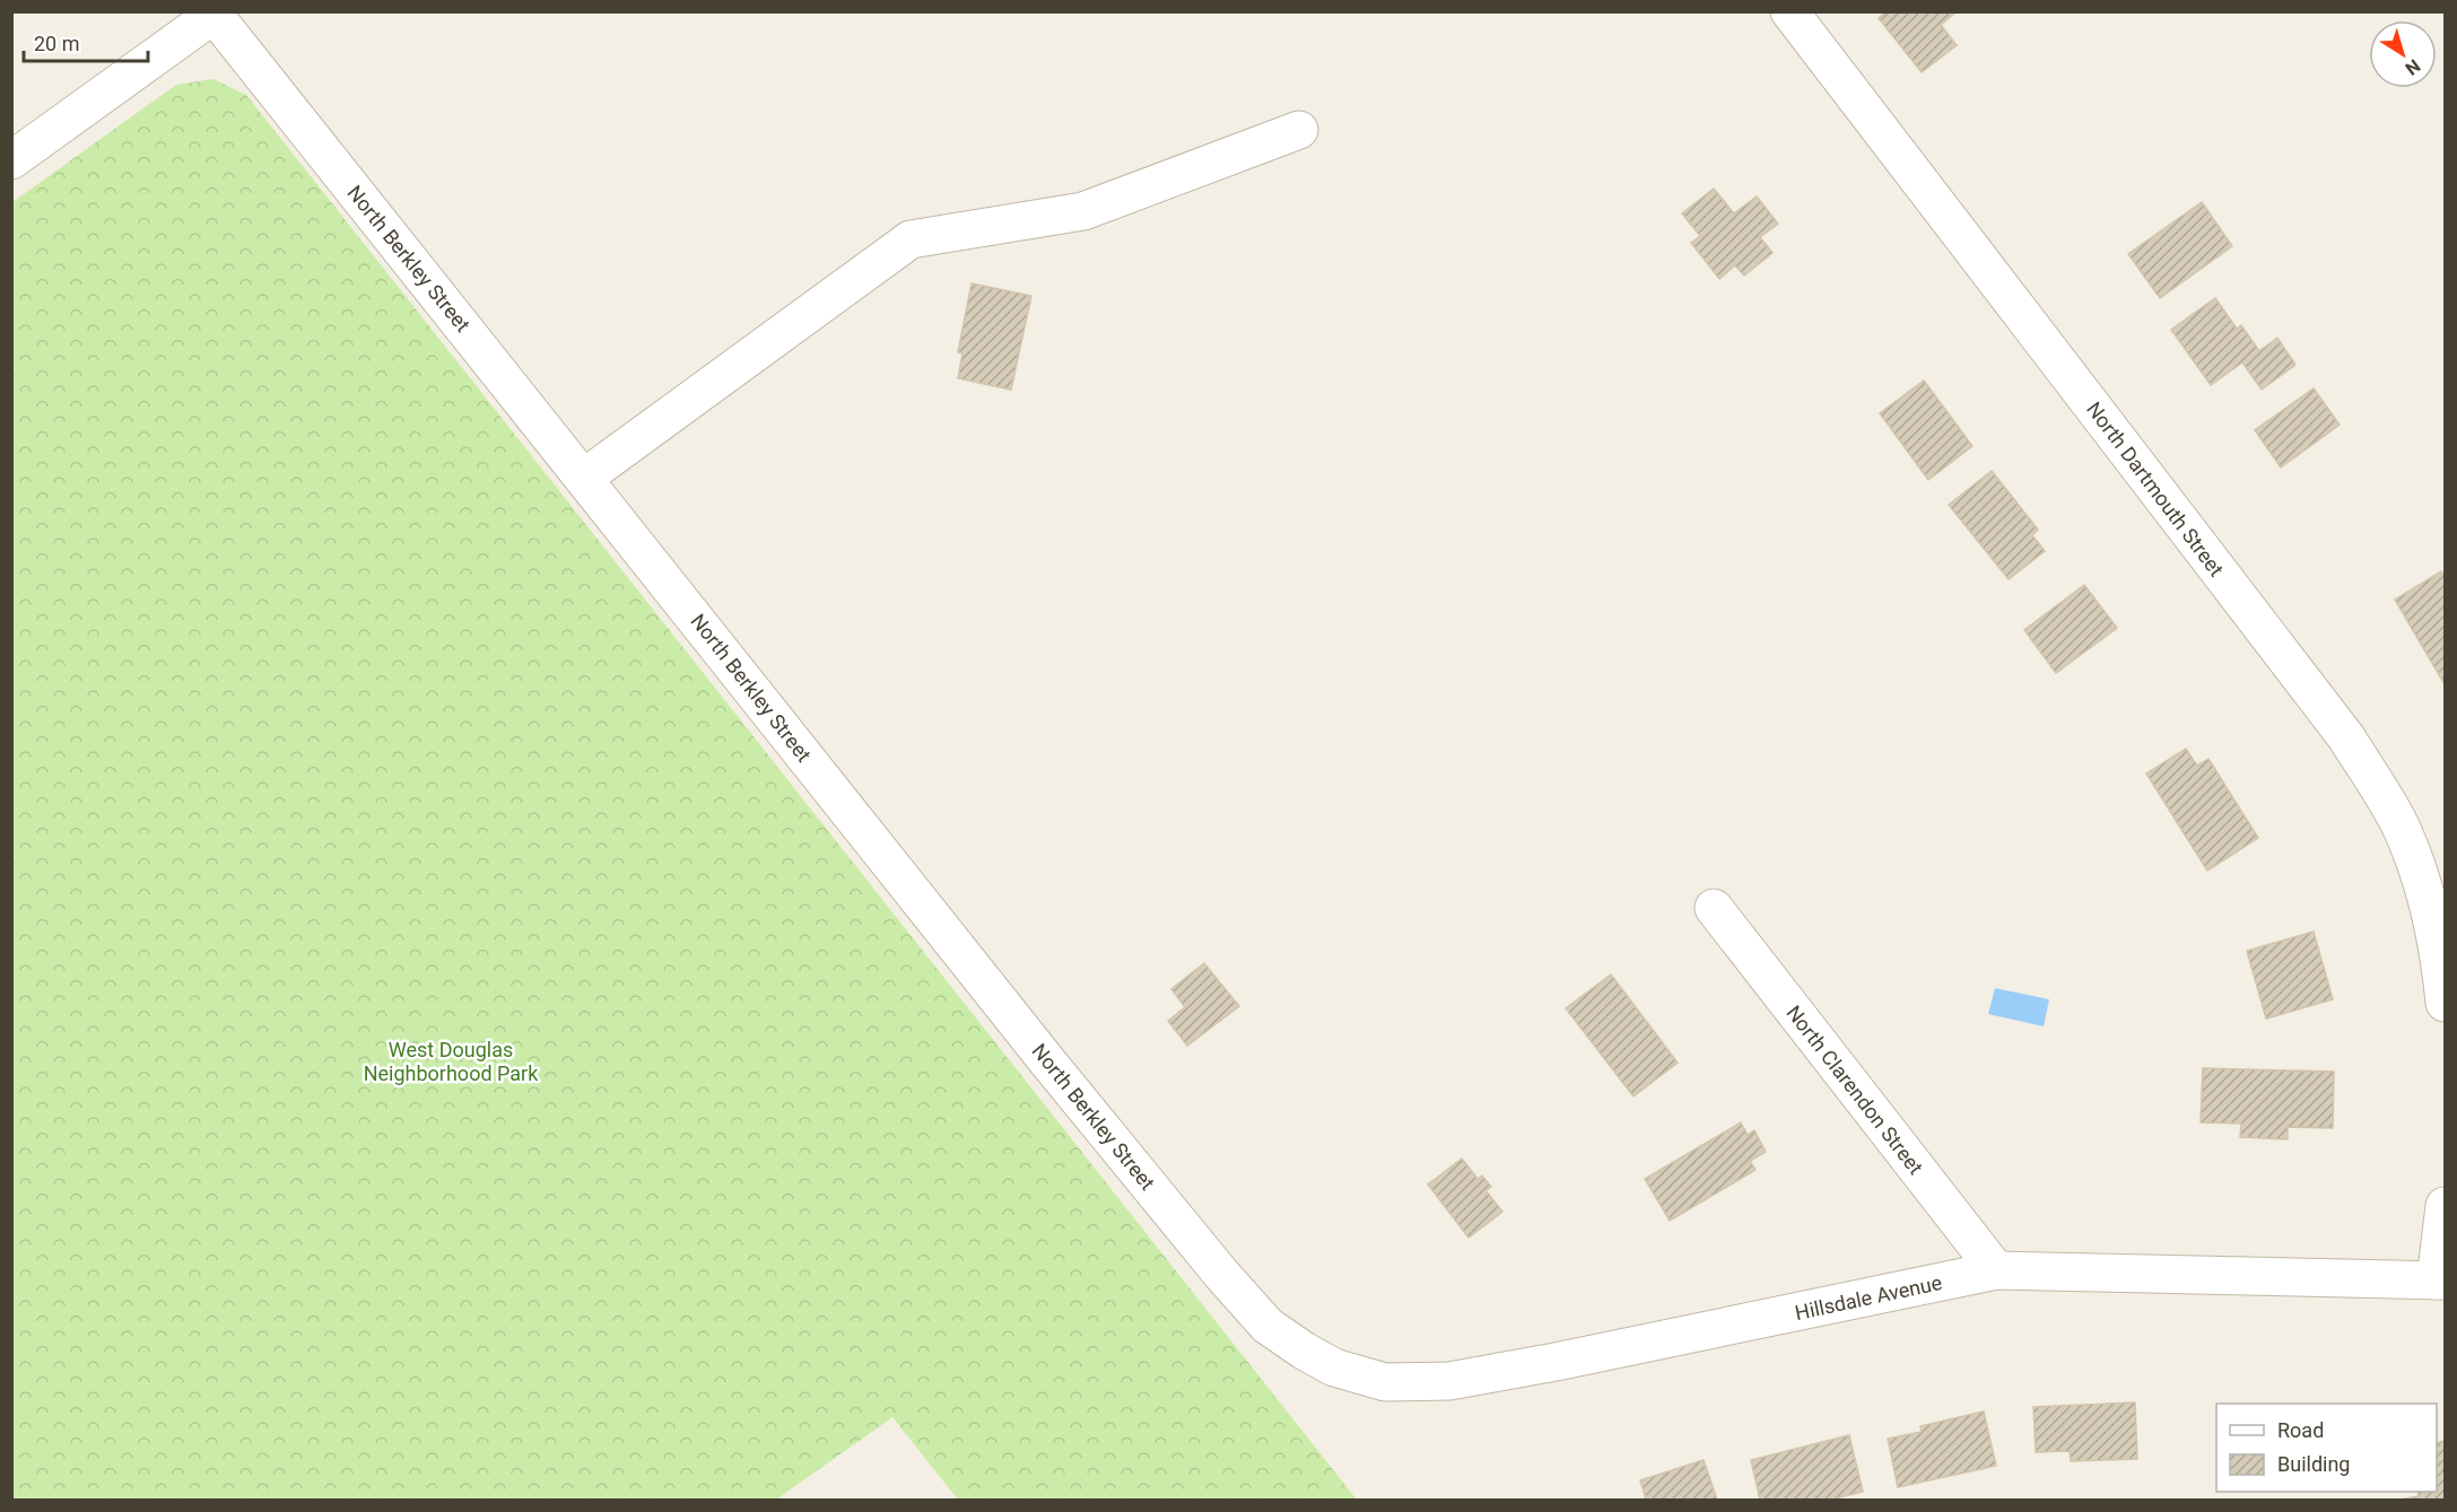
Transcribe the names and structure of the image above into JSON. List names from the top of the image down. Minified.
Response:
{"streets":{"street":["North Berkley Street","North Dartmouth Street","North Clarendon Street","Hillsdale Avenue"]},"crossings":[["North Berkley Street","Hillsdale Avenue"],["North Clarendon Street","Hillsdale Avenue"]],"parks":["West Douglas Neighborhood Park"],"legend":["Road","Building"],"scale_bar":"20 m","north":"bottom right"}
